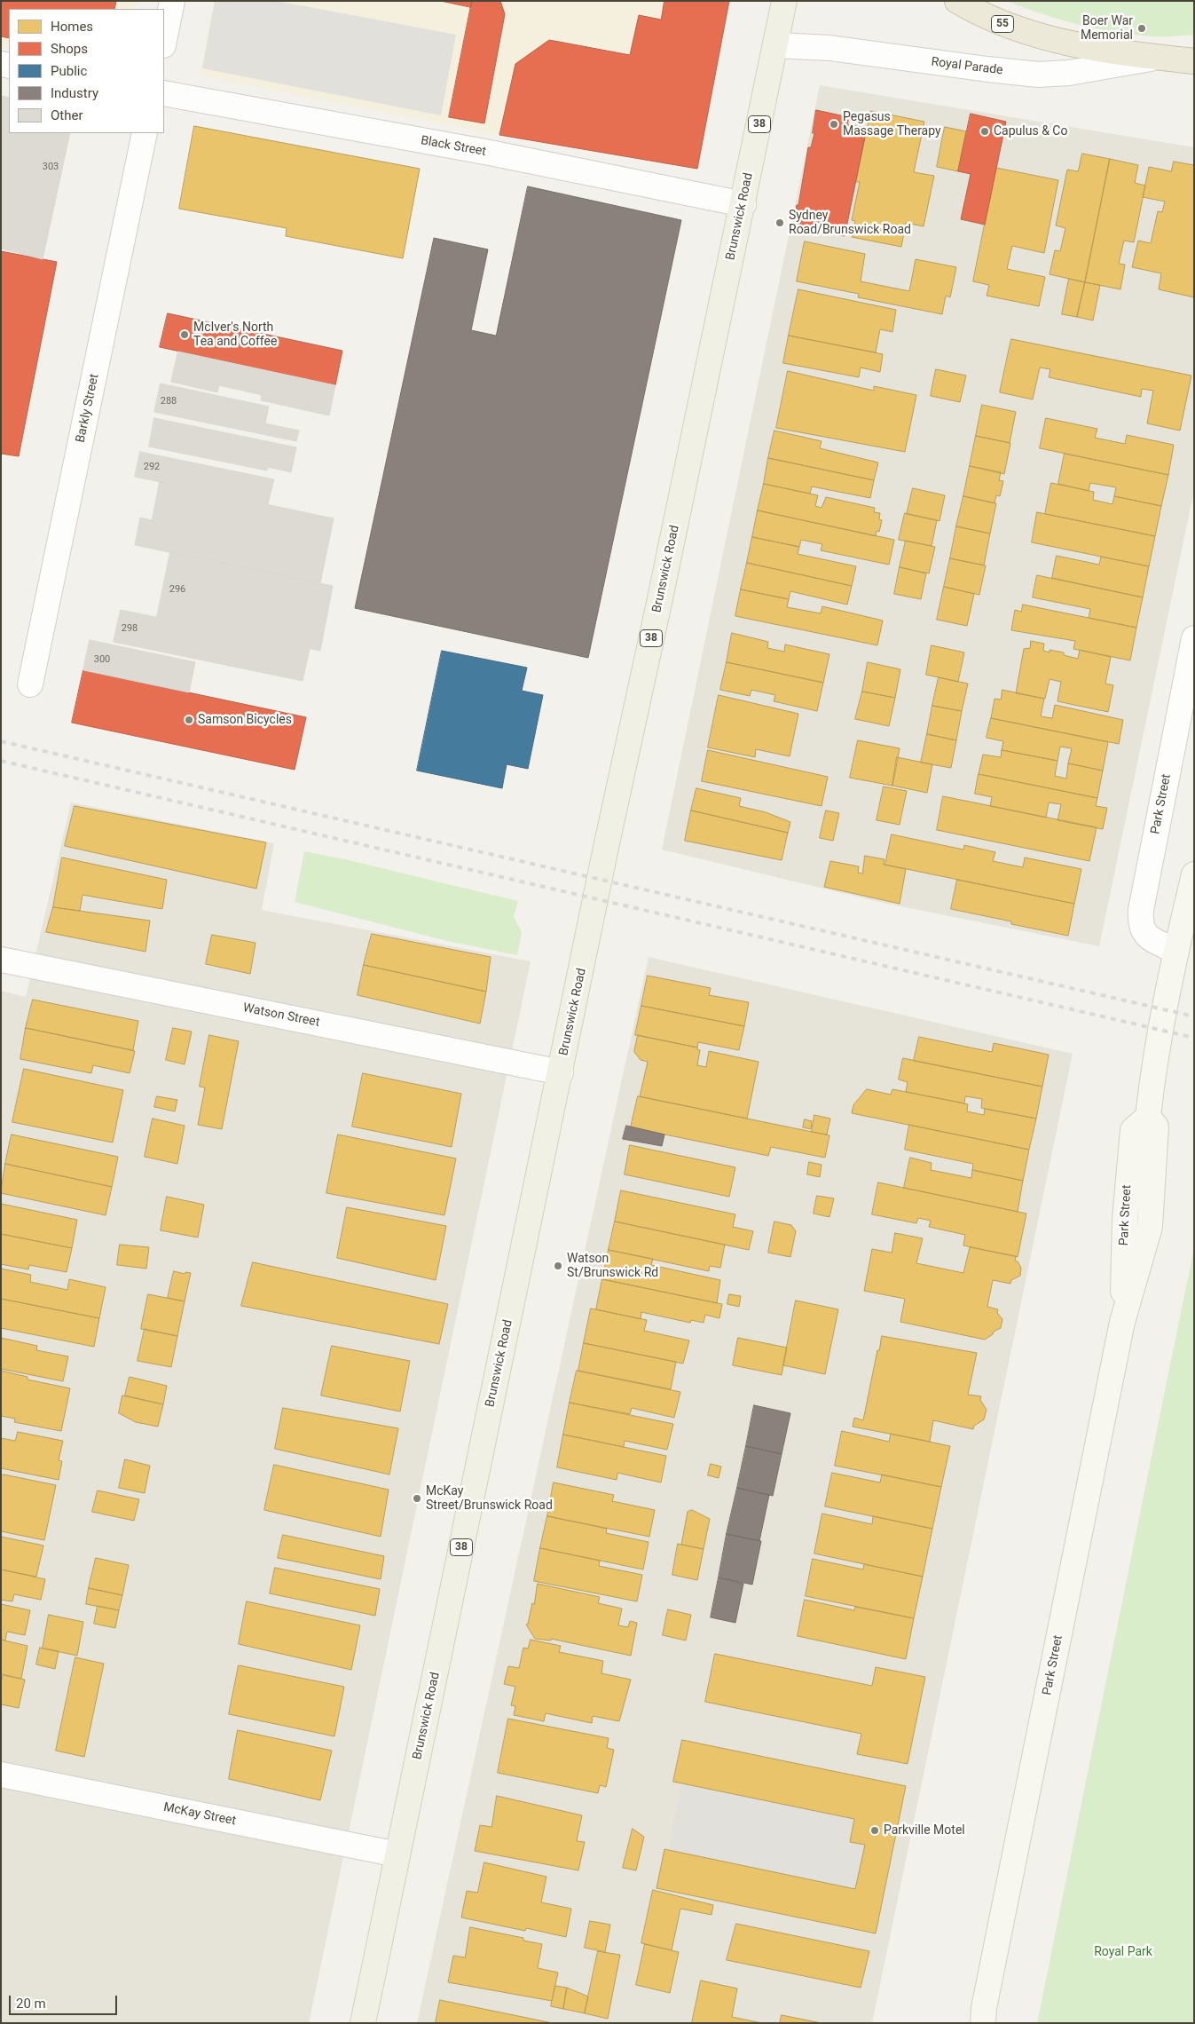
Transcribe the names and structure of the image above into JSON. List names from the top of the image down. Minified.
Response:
{"streets":{"highway":["55","Royal Parade"],"main road":["38","Brunswick Road"],"street":["Black Street","Barkly Street","Park Street","Watson Street","McKay Street"]},"crossings":[["Royal Parade","Brunswick Road"],["Black Street","Brunswick Road"],["Brunswick Road","Watson Street"],["Brunswick Road","McKay Street"]],"parks":["Royal Park"],"places":["Boer War Memorial","Pegasus Massage Therapy","Capulus & Co","Sydney Road/Brunswick Road","McIver's North Tea and Coffee","Samson Bicycles","Watson St/Brunswick Rd","McKay Street/Brunswick Road","Parkville Motel"],"house_numbers":["303","288","292","296","298","300"],"legend":["Homes","Shops","Public","Industry","Other"],"scale_bar":"20 m"}
